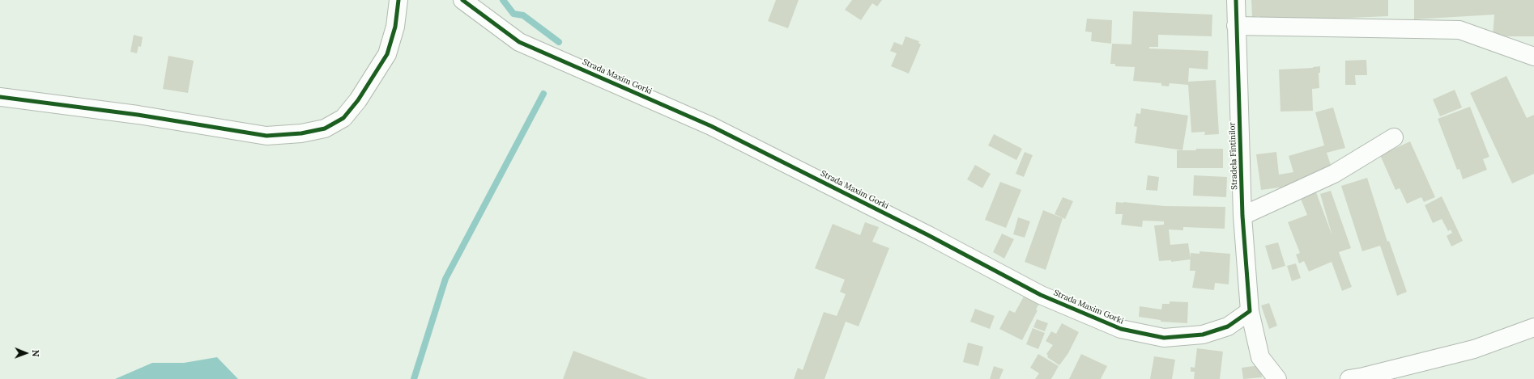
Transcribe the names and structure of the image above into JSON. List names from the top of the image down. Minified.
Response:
{"streets":{"street":["Strada Maxim Gorki","Stradela Fîntînilor"]},"crossings":[["Strada Maxim Gorki","Stradela Fîntînilor"]],"north":"right"}
